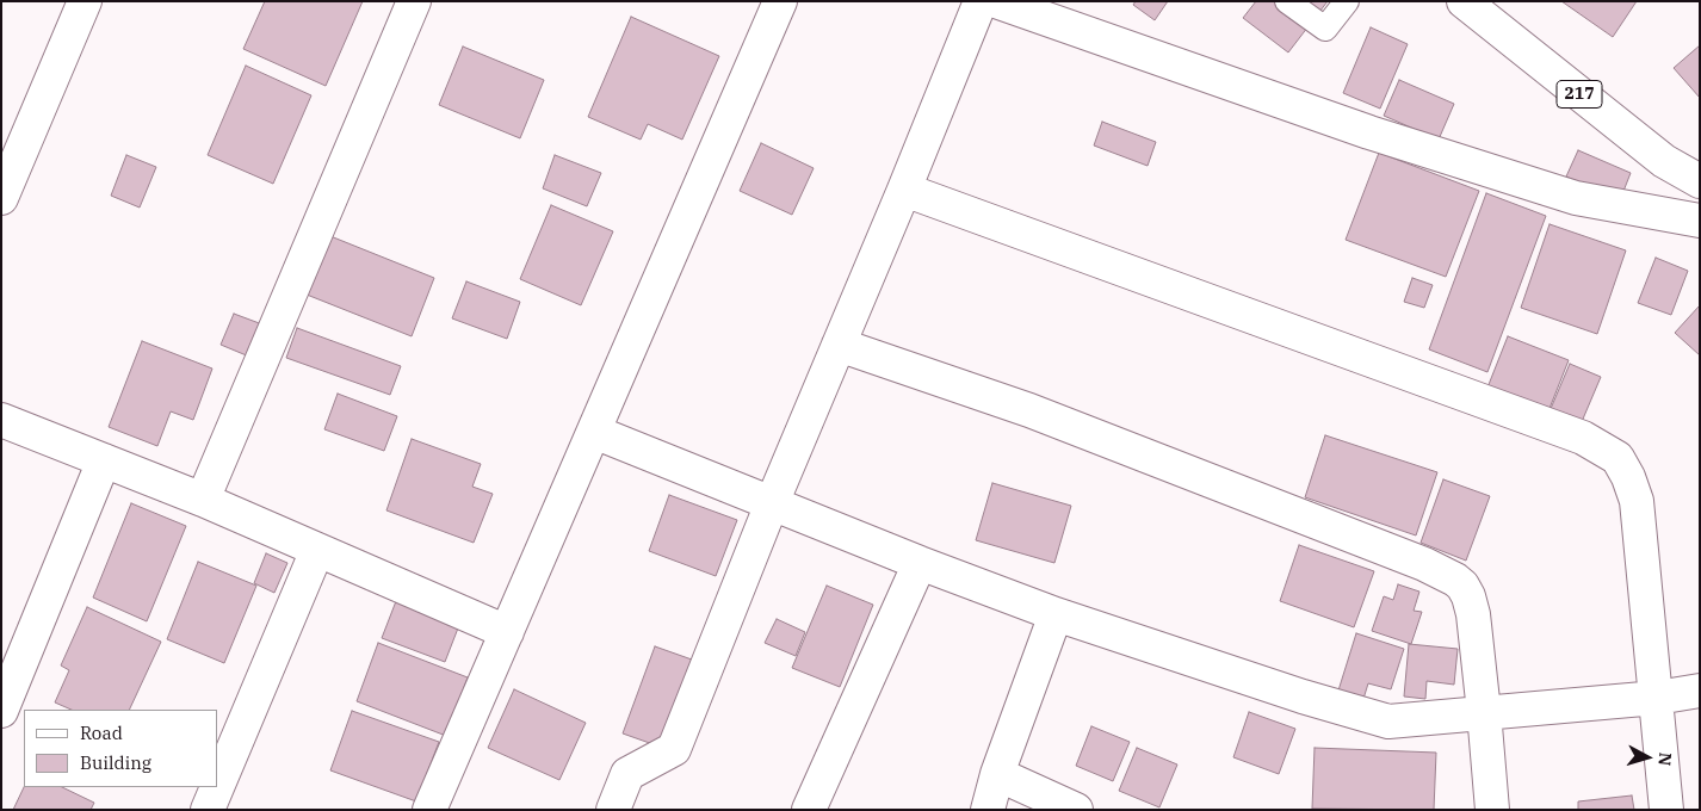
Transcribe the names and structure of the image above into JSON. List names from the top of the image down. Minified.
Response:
{"streets":{"street":["217"]},"legend":["Road","Building"],"north":"right"}
